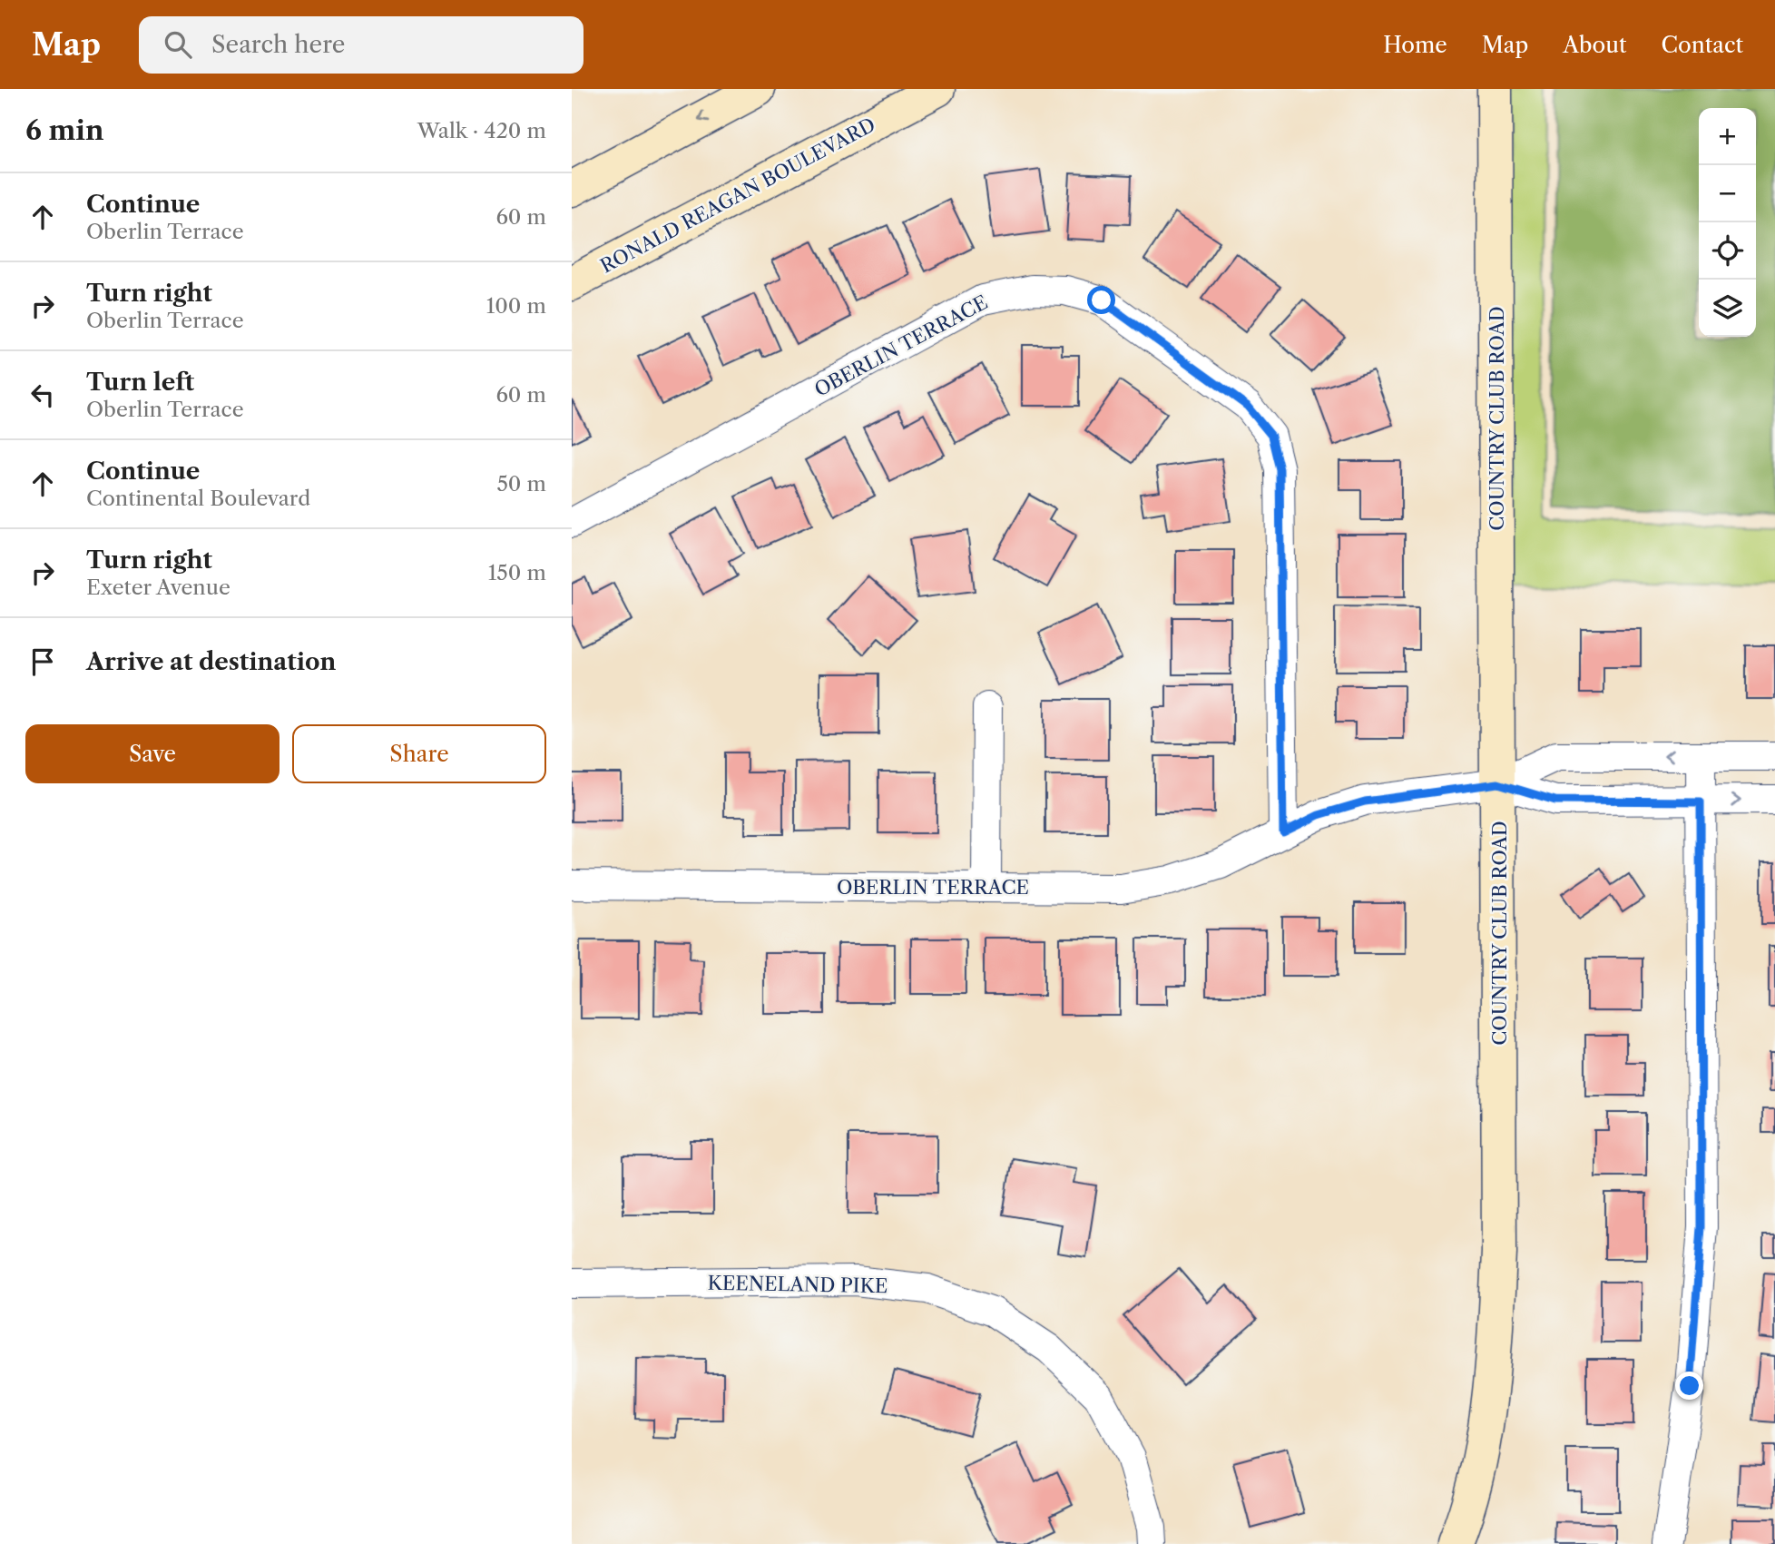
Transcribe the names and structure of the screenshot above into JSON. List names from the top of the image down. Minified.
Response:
{"streets":{"main road":["RONALD REAGAN BOULEVARD","COUNTRY CLUB ROAD"],"street":["OBERLIN TERRACE","KEENELAND PIKE"]},"crossings":[["OBERLIN TERRACE","COUNTRY CLUB ROAD"]],"page":{"header":"Map","search":"Search here","nav":["Home","Map","About","Contact"],"heading":["6 min","Walk · 420 m"],"map_buttons":["+","−"],"list":[["Continue","Oberlin Terrace","60 m"],["Turn right","Oberlin Terrace","100 m"],["Turn left","Oberlin Terrace","60 m"],["Continue","Continental Boulevard","50 m"],["Turn right","Exeter Avenue","150 m"],"Arrive at destination"],"buttons":["Save","Share"]}}
